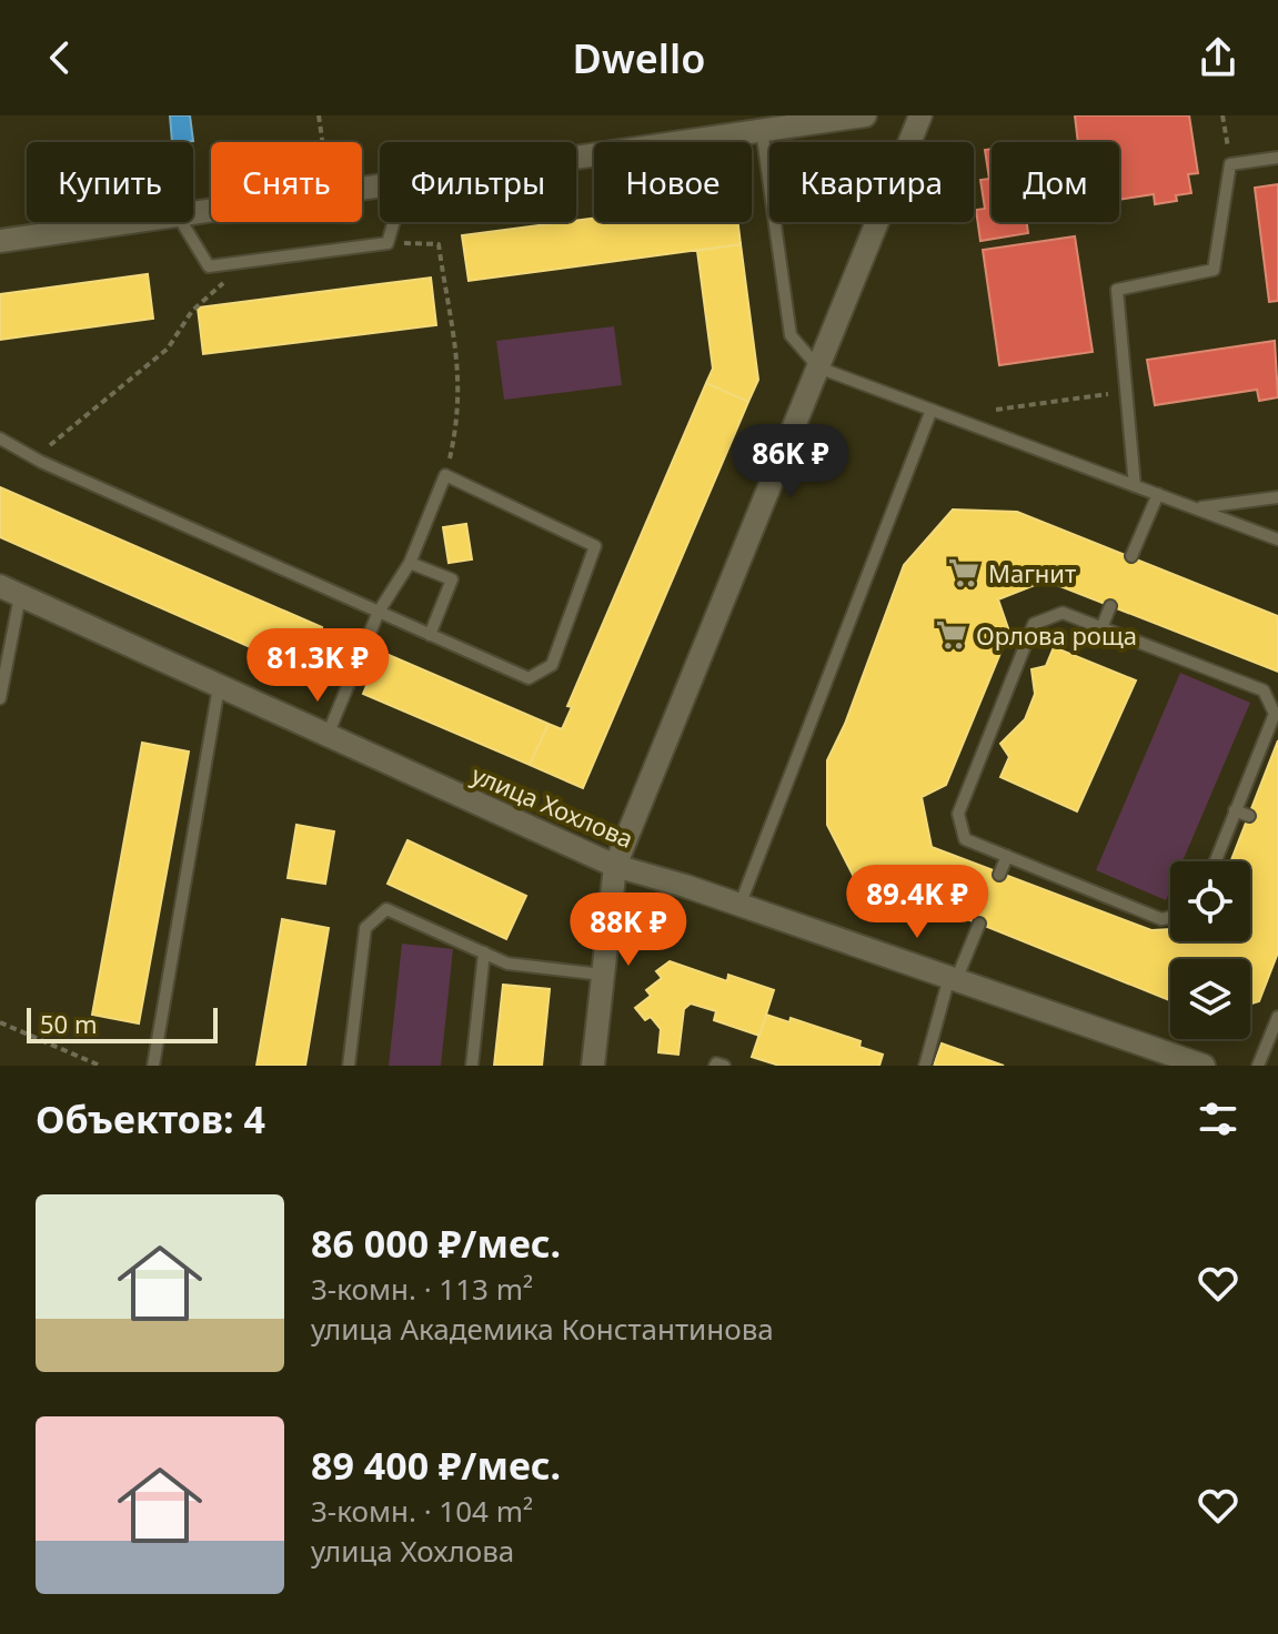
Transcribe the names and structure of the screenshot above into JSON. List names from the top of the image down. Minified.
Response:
{"streets":{"street":["улица Хохлова"]},"places":{"supermarket":["Магнит","Орлова роща"]},"scale_bar":"50 m","page":{"header":"Dwello","chip":["Купить","Снять","Фильтры","Новое","Квартира","Дом"],"price":["86K ₽","81.3K ₽","89.4K ₽","88K ₽"],"scale":"50 m","heading":"Объектов: 4","list":[{"name":"86 000 ₽/мес.","note":"3-комн. · 113 m² · улица Академика Константинова"},{"name":"89 400 ₽/мес.","note":"3-комн. · 104 m² · улица Хохлова"}]}}
